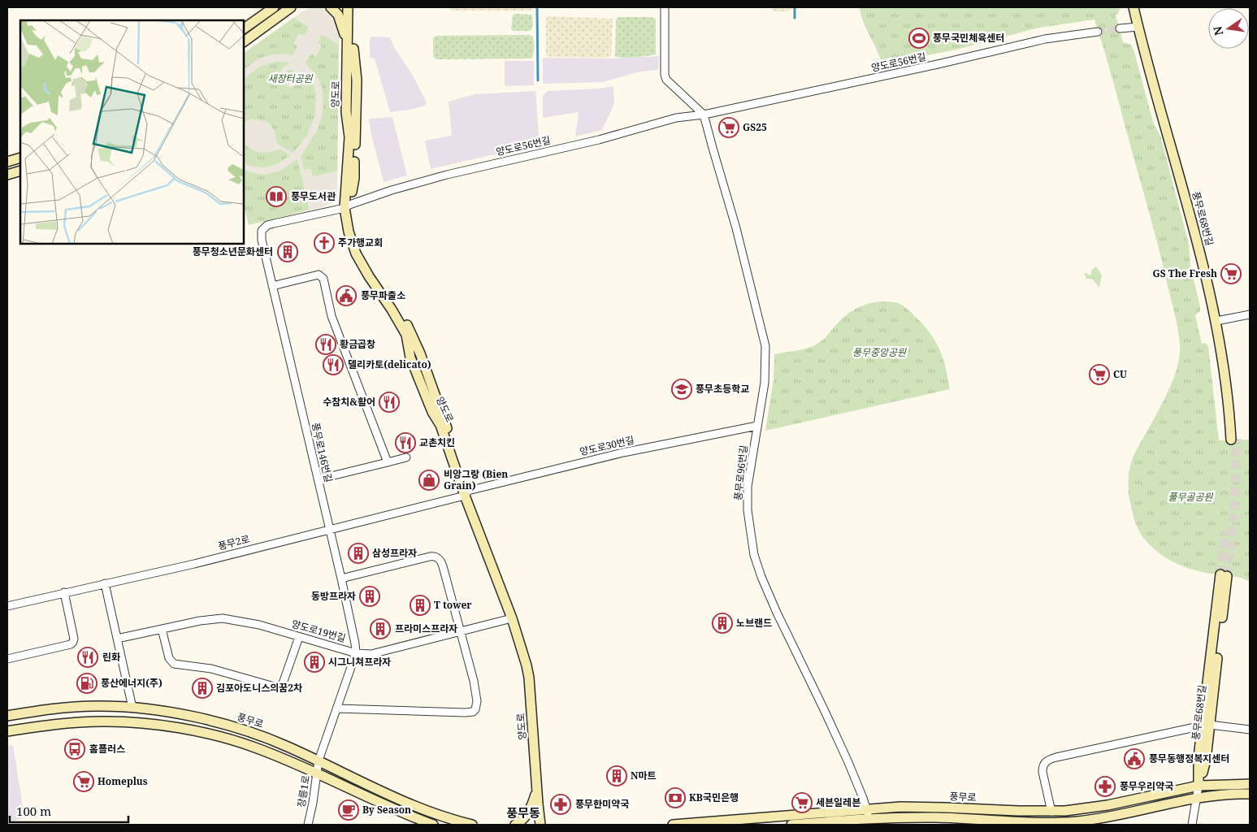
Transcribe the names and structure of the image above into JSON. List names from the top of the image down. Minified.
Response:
{"streets":{"street":["양도로56번길","양도로","풍무로68번길","양도로30번길","풍무로146번길","풍무로96번길","풍무2로","양도로19번길","풍무로","장릉1로"]},"crossings":[["양도로56번길","양도로"],["양도로56번길","풍무로146번길"],["양도로56번길","풍무로96번길"],["양도로","양도로30번길"],["양도로","풍무로146번길"],["양도로","풍무2로"],["양도로","양도로19번길"],["풍무로68번길","풍무로"],["양도로30번길","풍무로96번길"],["양도로30번길","풍무2로"],["풍무로146번길","풍무2로"],["풍무로146번길","양도로19번길"],["풍무로146번길","풍무로"],["풍무로146번길","장릉1로"],["풍무로96번길","풍무로"],["풍무로","장릉1로"]],"districts":["풍무동"],"parks":["새장터공원","풍무중앙공원","풀무골공원"],"places":{"sports":["풍무국민체육센터"],"supermarket":["GS25","GS The Fresh","CU","Homeplus","세븐일레븐"],"library":["풍무도서관"],"church":["주가행교회"],"building":["풍무청소년문화센터","삼성프라자","동방프라자","T tower","노브랜드","프라미스프라자","시그니쳐프라자","김포아도니스의꿈2차","N마트"],"public building":["풍무파출소","풍무동행정복지센터"],"restaurant":["황금곱창","델리카토(delicato)","수참치&활어","교촌치킨","린화"],"school or university":["풍무초등학교"],"shop":["비앙그랑 (Bien Grain)"],"fuel station":["풍산에너지(주)"],"bus stop":["홈플러스"],"pharmacy":["풍무우리약국","풍무한미약국"],"bank":["KB국민은행"],"cafe":["By Season"]},"scale_bar":"100 m","north":"left"}
